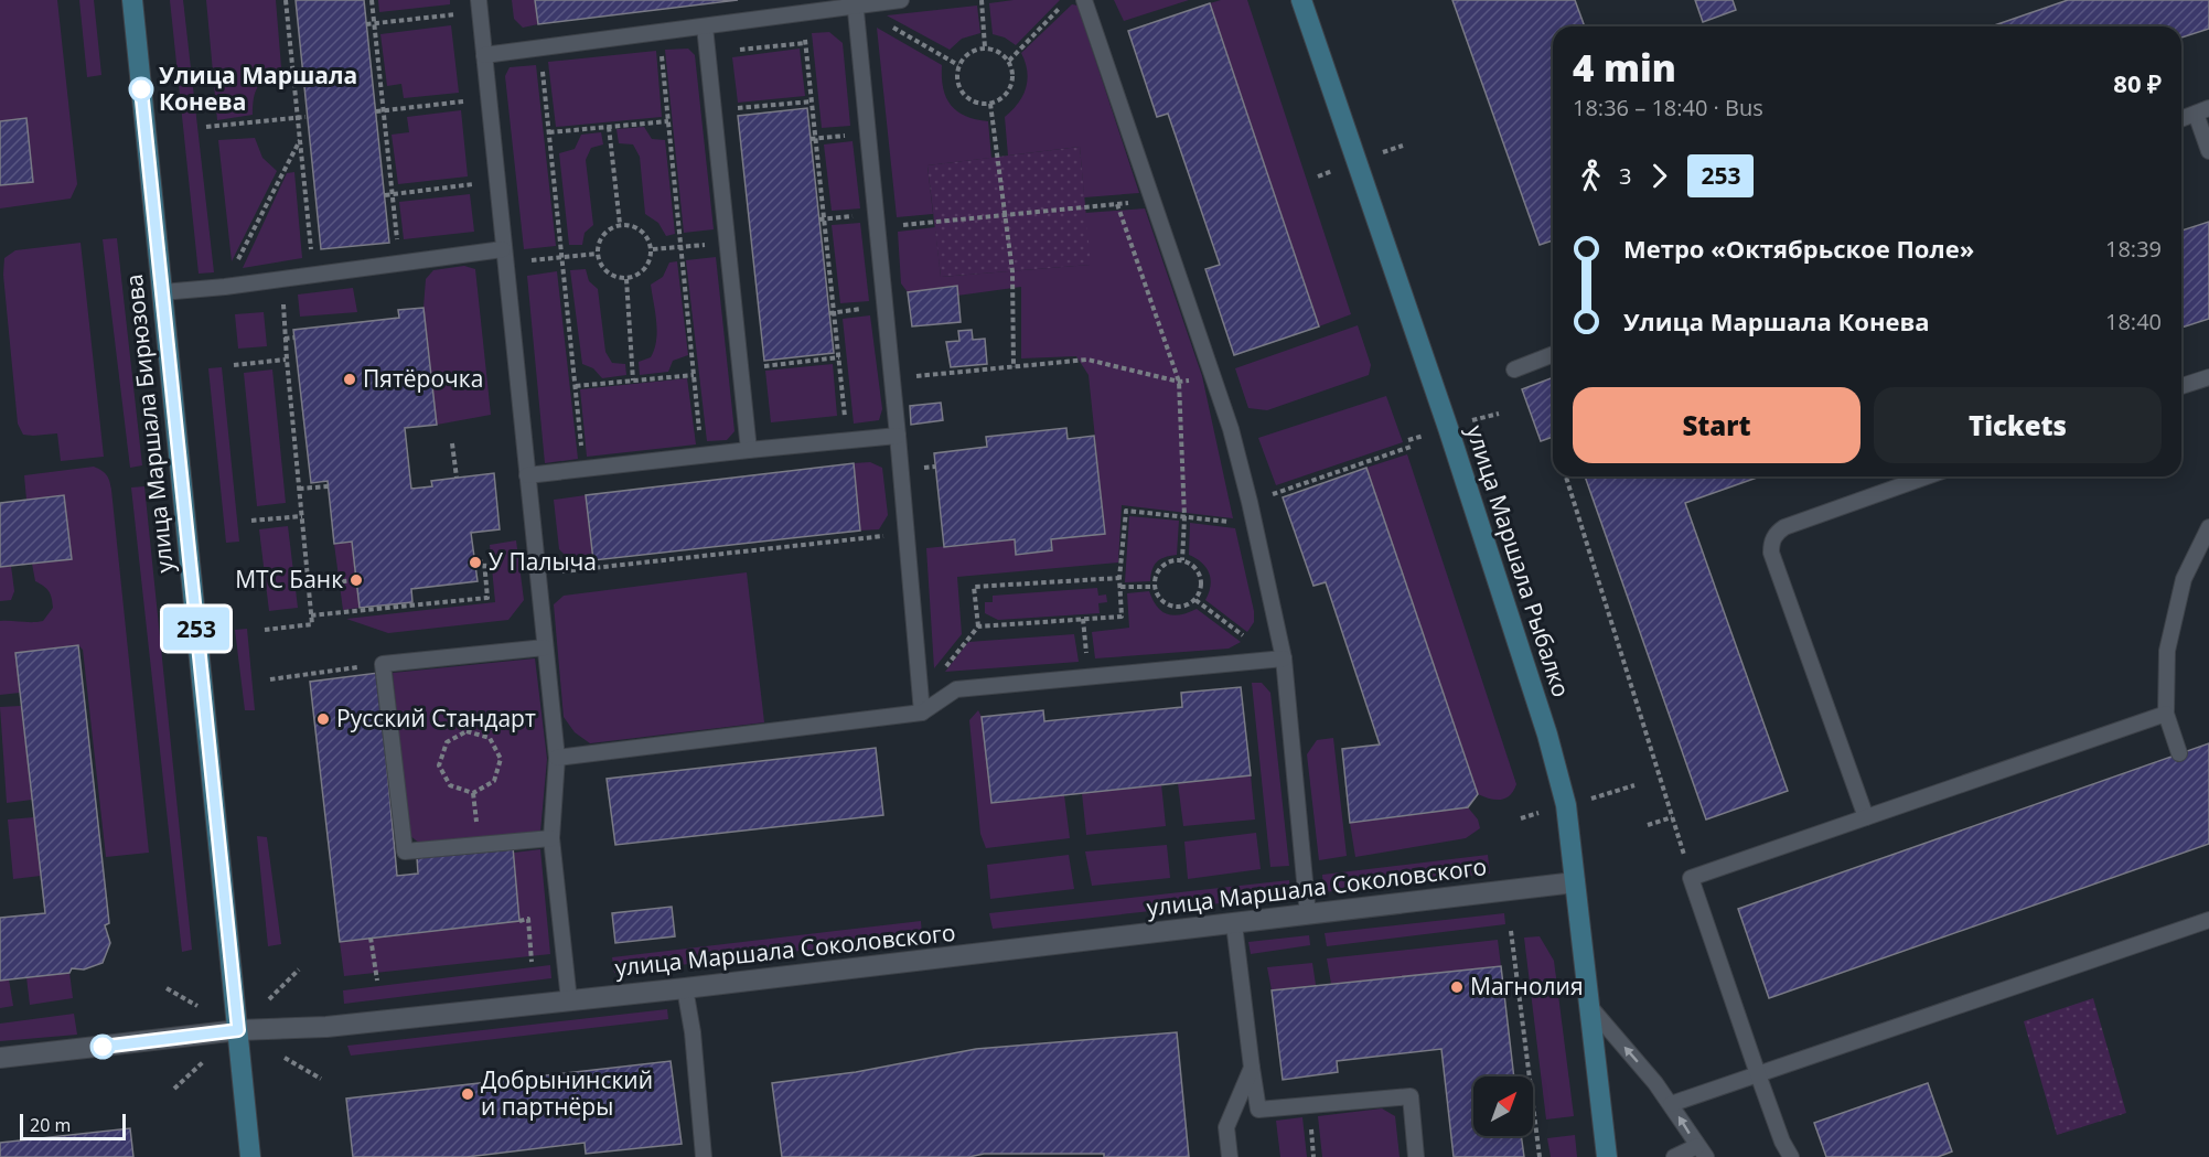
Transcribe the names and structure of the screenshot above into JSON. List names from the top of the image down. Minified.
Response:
{"streets":{"street":["улица Маршала Бирюзова","улица Маршала Рыбалко","улица Маршала Соколовского"]},"crossings":[["улица Маршала Бирюзова","улица Маршала Соколовского"],["улица Маршала Рыбалко","улица Маршала Соколовского"]],"places":["Улица Маршала Конева","Пятёрочка","У Палыча","МТС Банк","Русский Стандарт","Магнолия","Добрынинский и партнёры"],"lines":["bus line 253"],"scale_bar":"20 m","north":"top right","page":{"on_map":"253","heading":["4 min","18:36 – 18:40 · Bus","80 ₽"],"legs":["3","253"],"list":[{"name":"Метро «Октябрьское Поле»","value":"18:39"},{"name":"Улица Маршала Конева","value":"18:40"}],"buttons":["Start","Tickets"],"scale":"20 m"}}
